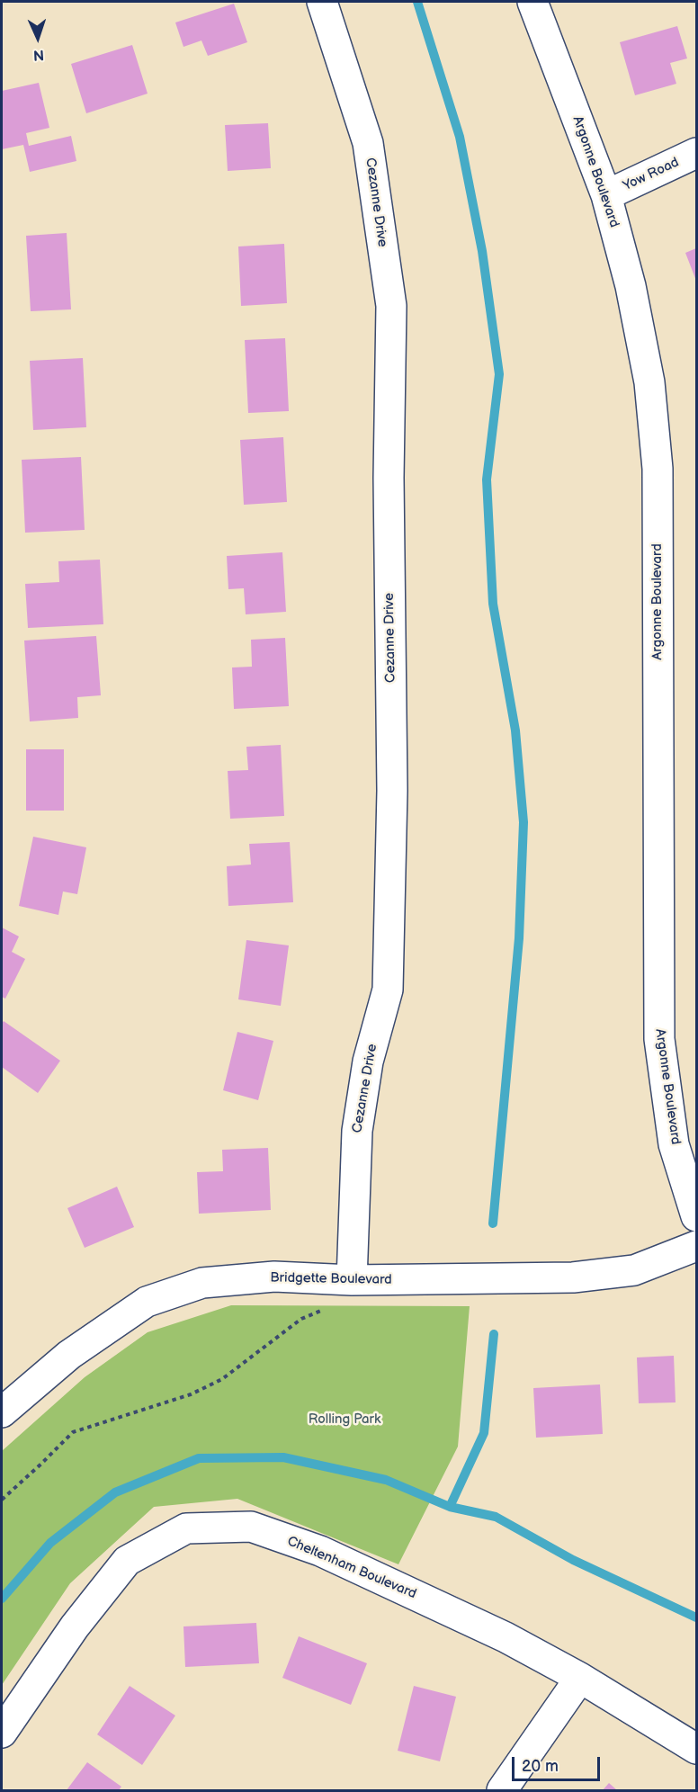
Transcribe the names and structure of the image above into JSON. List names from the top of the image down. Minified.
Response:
{"streets":{"street":["Argonne Boulevard","Yow Road","Cezanne Drive","Bridgette Boulevard","Cheltenham Boulevard"]},"crossings":[["Argonne Boulevard","Yow Road"],["Cezanne Drive","Bridgette Boulevard"]],"parks":["Rolling Park"],"scale_bar":"20 m","north":"bottom"}
